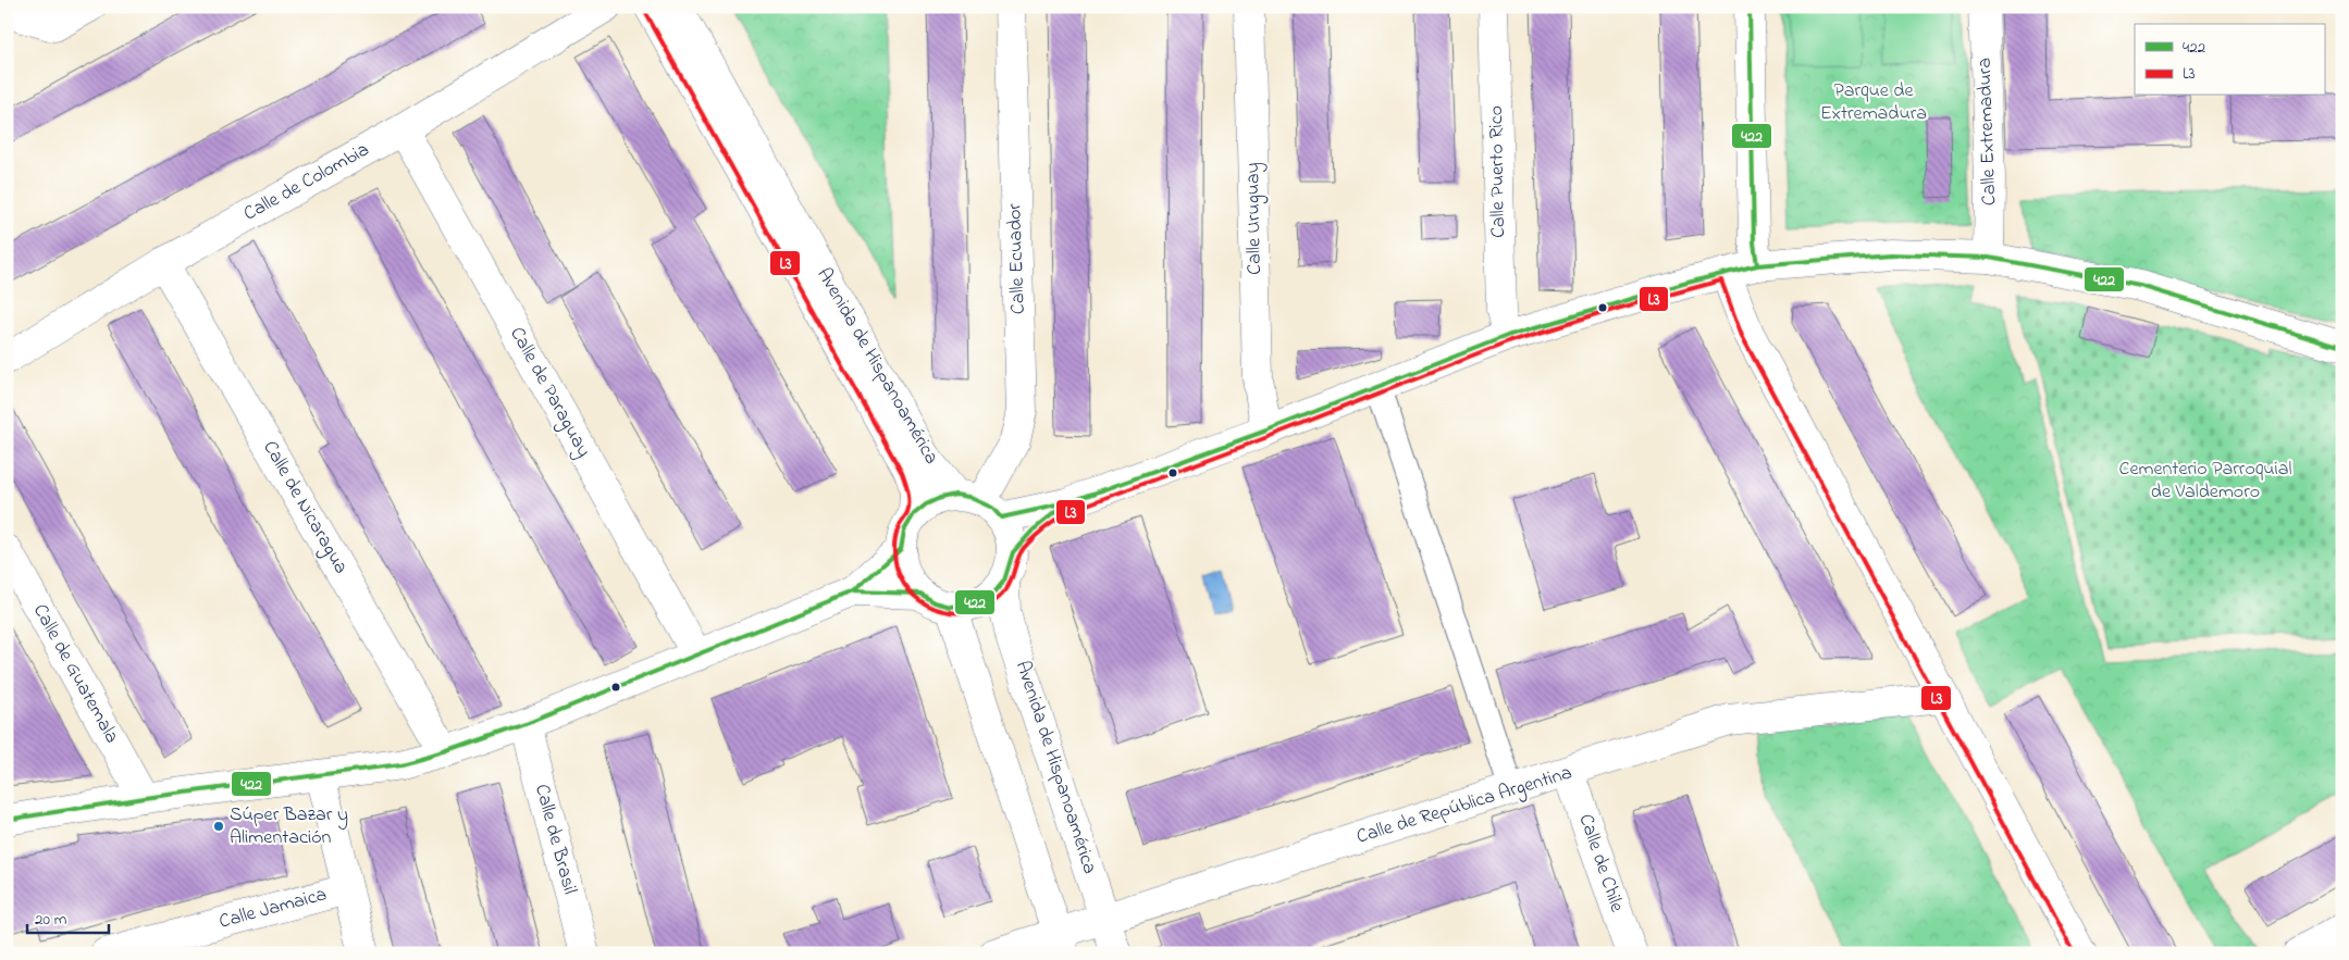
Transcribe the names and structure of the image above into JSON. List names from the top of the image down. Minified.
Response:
{"streets":{"street":["Calle Extremadura","Calle Puerto Rico","Calle de Colombia","Calle Uruguay","Calle Ecuador","Avenida de Hispanoamérica","Calle de Paraguay","Calle de Nicaragua","Calle de Guatemala","Calle de República Argentina","Calle de Brasil","Calle de Chile","Calle Jamaica"]},"crossings":[["Calle de Colombia","Calle de Paraguay"],["Calle de Colombia","Calle de Nicaragua"],["Calle Ecuador","Avenida de Hispanoamérica"],["Avenida de Hispanoamérica","Calle de República Argentina"],["Calle de República Argentina","Calle de Chile"]],"parks":["Parque de Extremadura","Cementerio Parroquial de Valdemoro"],"places":["Súper Bazar y Alimentación"],"lines":["transit line 422","transit line L3"],"legend":["422","L3"],"scale_bar":"20 m"}
